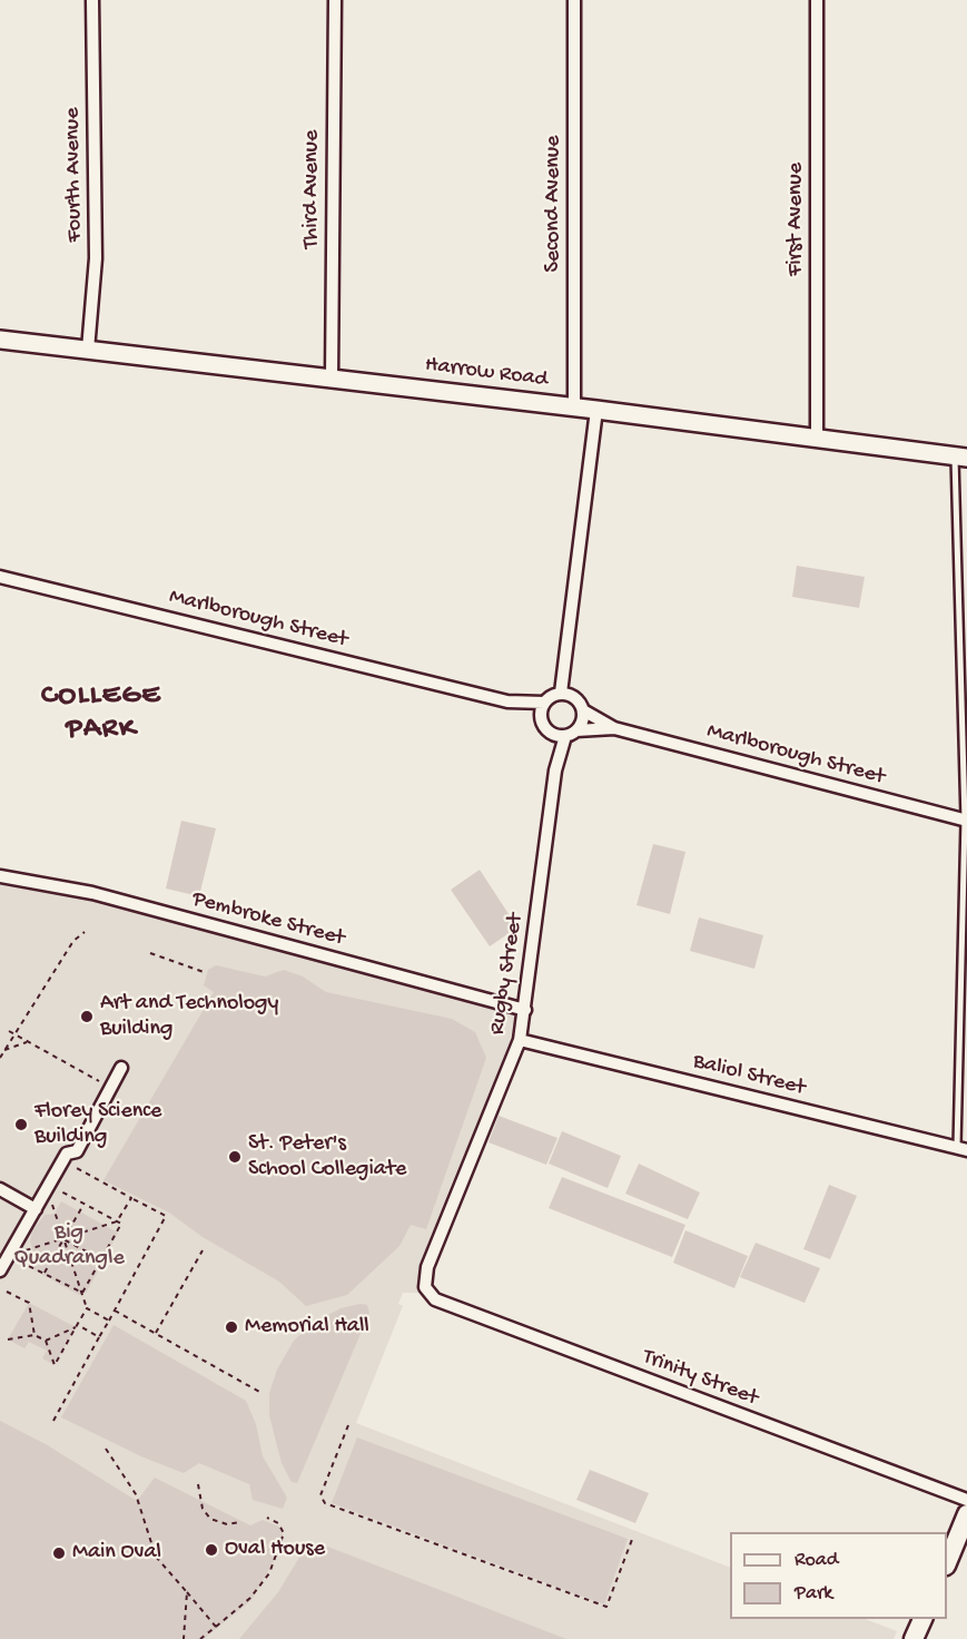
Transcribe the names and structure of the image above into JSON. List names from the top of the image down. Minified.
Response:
{"streets":{"street":["Fourth Avenue","Third Avenue","Second Avenue","First Avenue","Harrow Road","Marlborough Street","Pembroke Street","Rugby Street","Baliol Street","Trinity Street"]},"crossings":[["Fourth Avenue","Harrow Road"],["Third Avenue","Harrow Road"],["Second Avenue","Harrow Road"],["First Avenue","Harrow Road"],["Marlborough Street","Rugby Street"],["Pembroke Street","Rugby Street"],["Rugby Street","Baliol Street"],["Rugby Street","Trinity Street"]],"districts":["COLLEGE PARK"],"parks":["Big Quadrangle"],"places":["Art and Technology Building","Florey Science Building","St. Peter's School Collegiate","Memorial Hall","Oval House","Main Oval"],"legend":["Road","Park"]}
